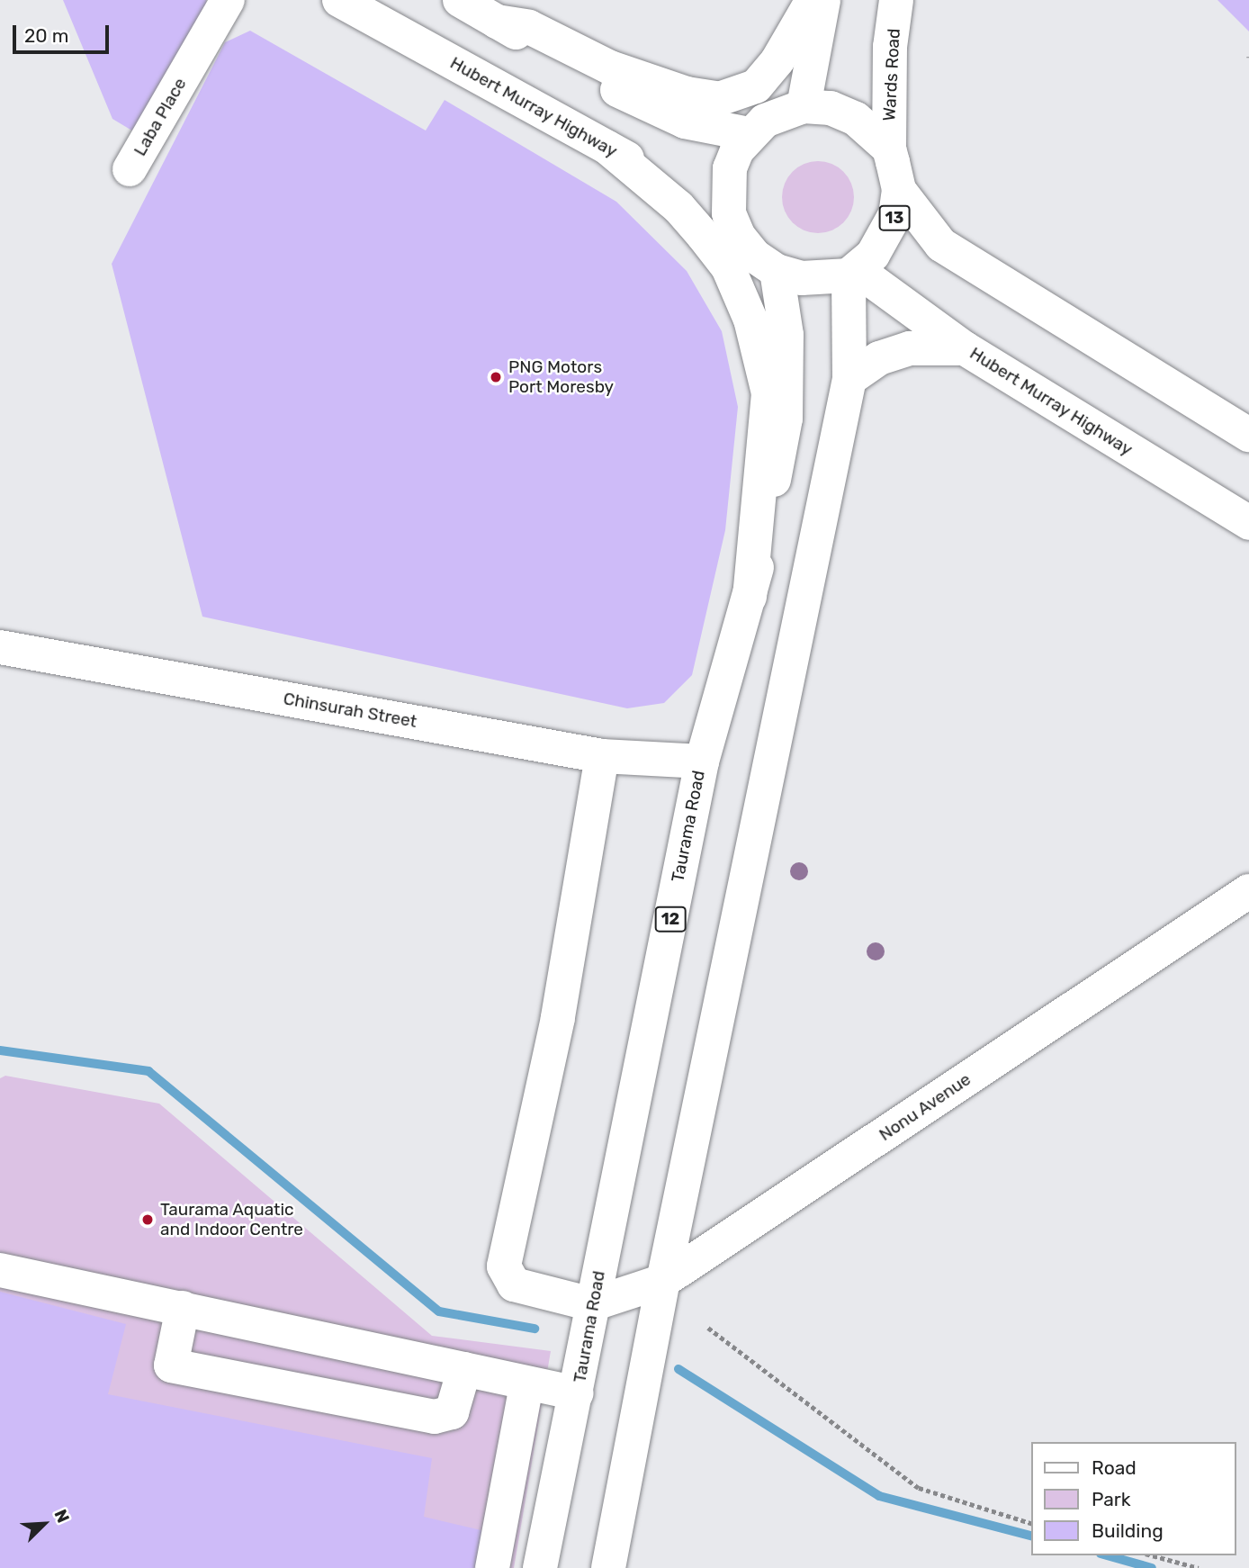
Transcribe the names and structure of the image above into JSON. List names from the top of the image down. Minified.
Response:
{"streets":{"main road":["Wards Road","Hubert Murray Highway","Laba Place","13","Chinsurah Street","Taurama Road","12","Nonu Avenue"]},"crossings":[["Wards Road","Hubert Murray Highway"],["Wards Road","13"],["Wards Road","Taurama Road"],["Hubert Murray Highway","13"],["Hubert Murray Highway","Taurama Road"],["13","Taurama Road"],["Chinsurah Street","Taurama Road"],["Taurama Road","Nonu Avenue"]],"places":["PNG Motors Port Moresby","Taurama Aquatic and Indoor Centre"],"legend":["Road","Park","Building"],"scale_bar":"20 m","north":"top right"}
